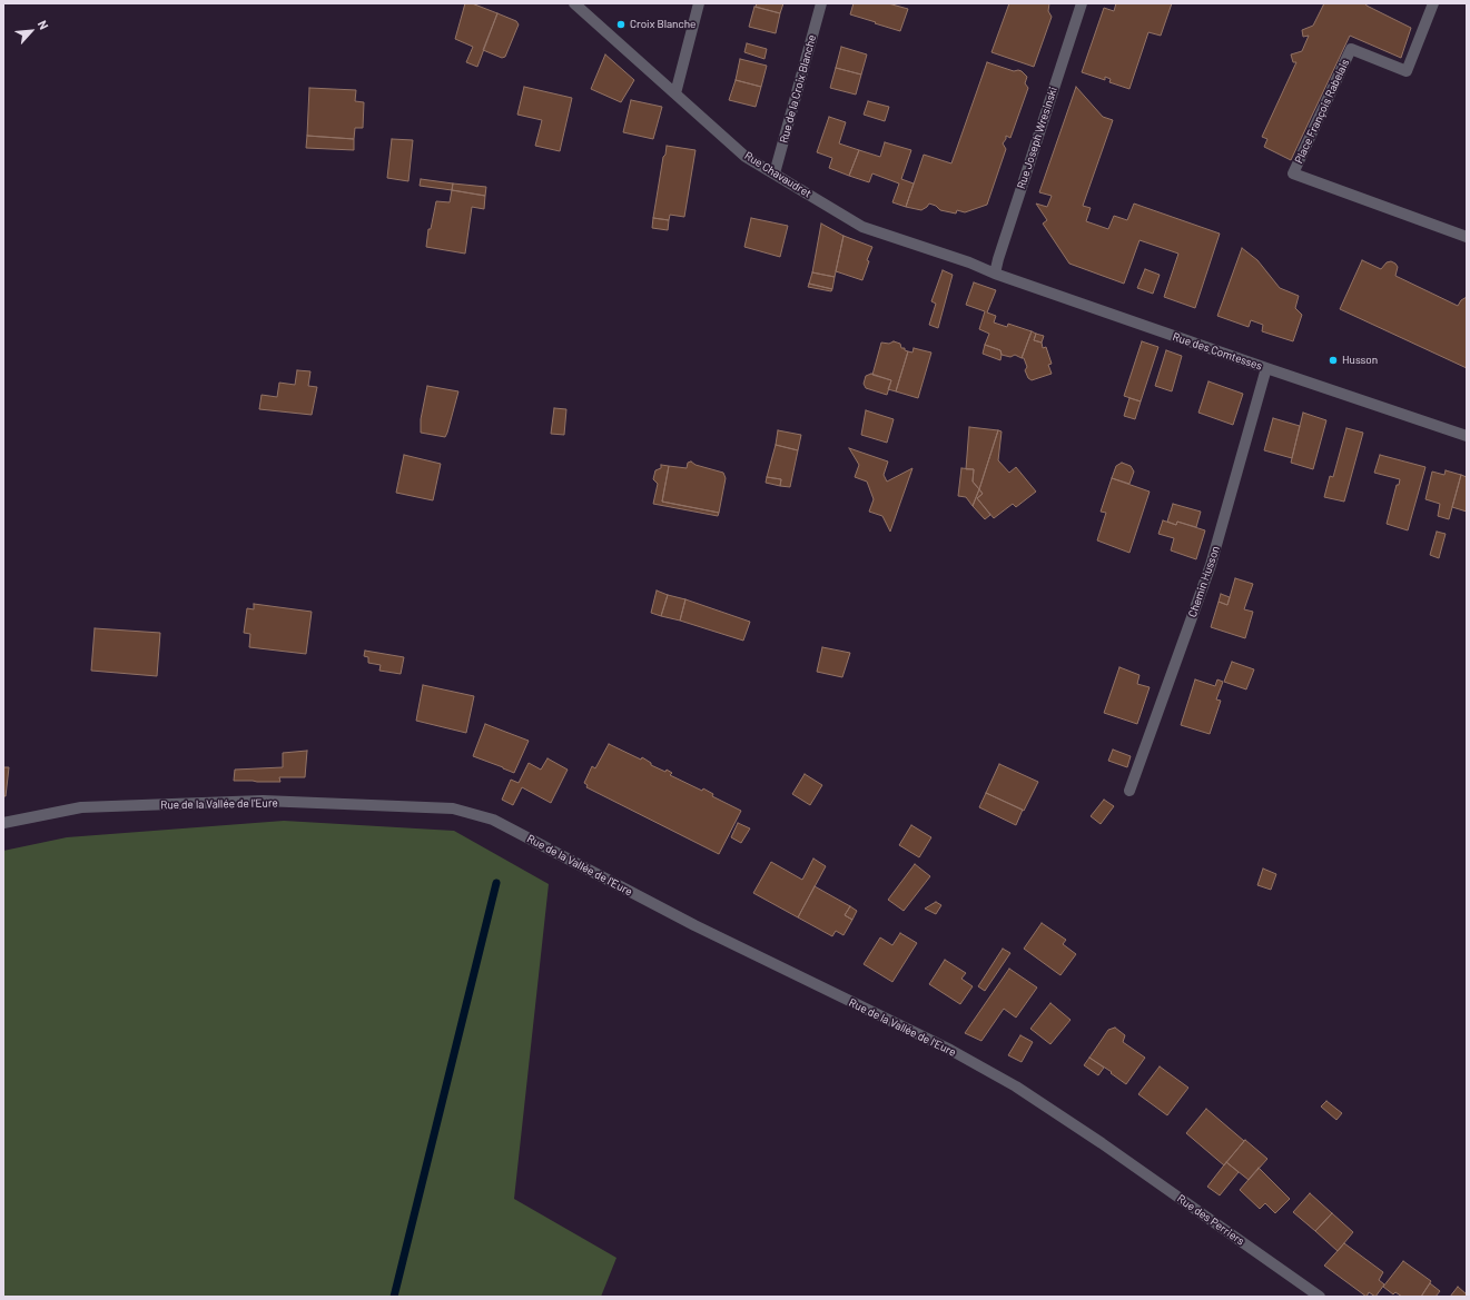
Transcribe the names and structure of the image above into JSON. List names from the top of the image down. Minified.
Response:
{"streets":{"street":["Rue de la Croix Blanche","Place François Rabelais","Rue Joseph Wresinski","Rue Chavaudret","Rue des Comtesses","Chemin Husson","Rue de la Vallée de l'Eure","Rue des Perriers"]},"crossings":[["Rue de la Croix Blanche","Rue Chavaudret"],["Rue Joseph Wresinski","Rue des Comtesses"],["Rue Chavaudret","Rue des Comtesses"],["Rue des Comtesses","Chemin Husson"],["Rue de la Vallée de l'Eure","Rue des Perriers"]],"places":["Croix Blanche","Husson"],"north":"top right"}
